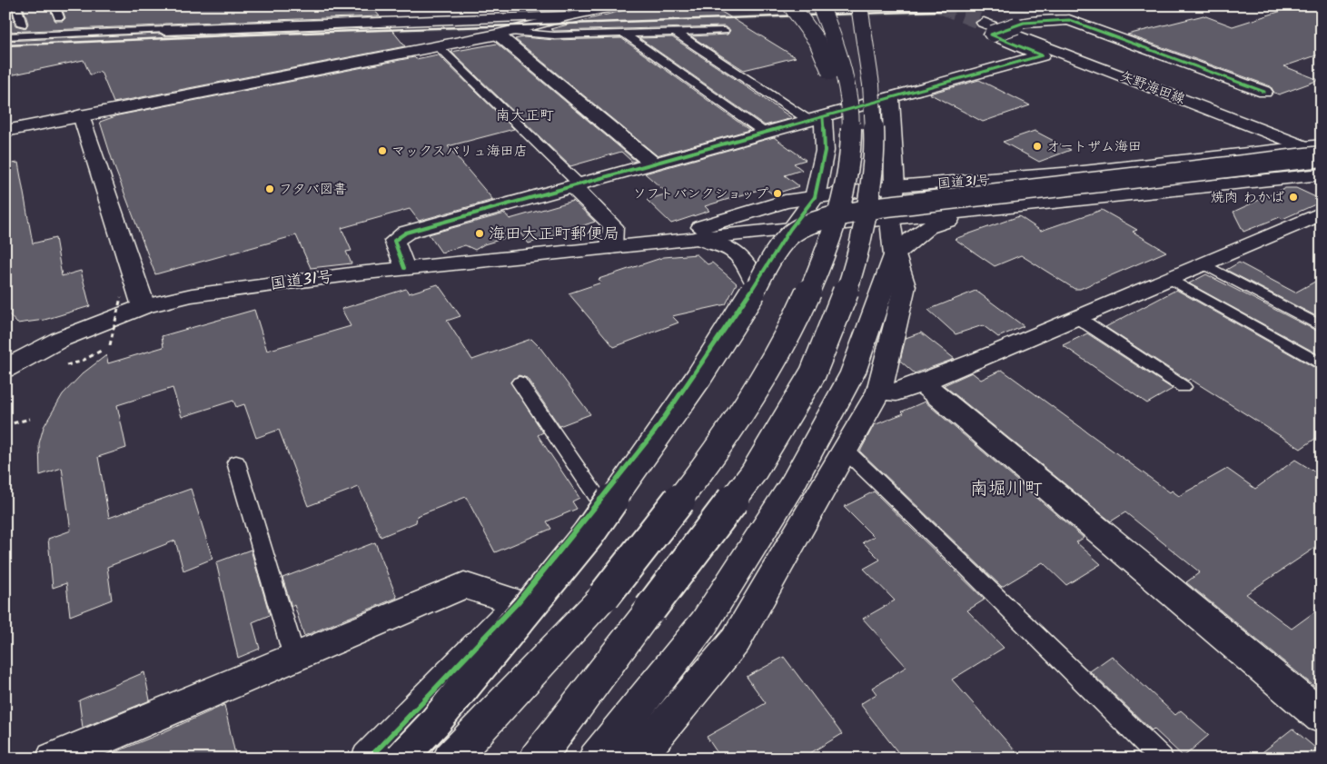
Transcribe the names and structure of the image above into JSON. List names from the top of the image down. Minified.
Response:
{"streets":{"main road":["矢野海田線","国道31号"]},"crossings":[["矢野海田線","国道31号"]],"districts":["南大正町","南堀川町"],"places":["オートザム海田","マックスバリュ海田店","フタバ図書","ソフトバンクショップ","焼肉 わかば","海田大正町郵便局"]}
